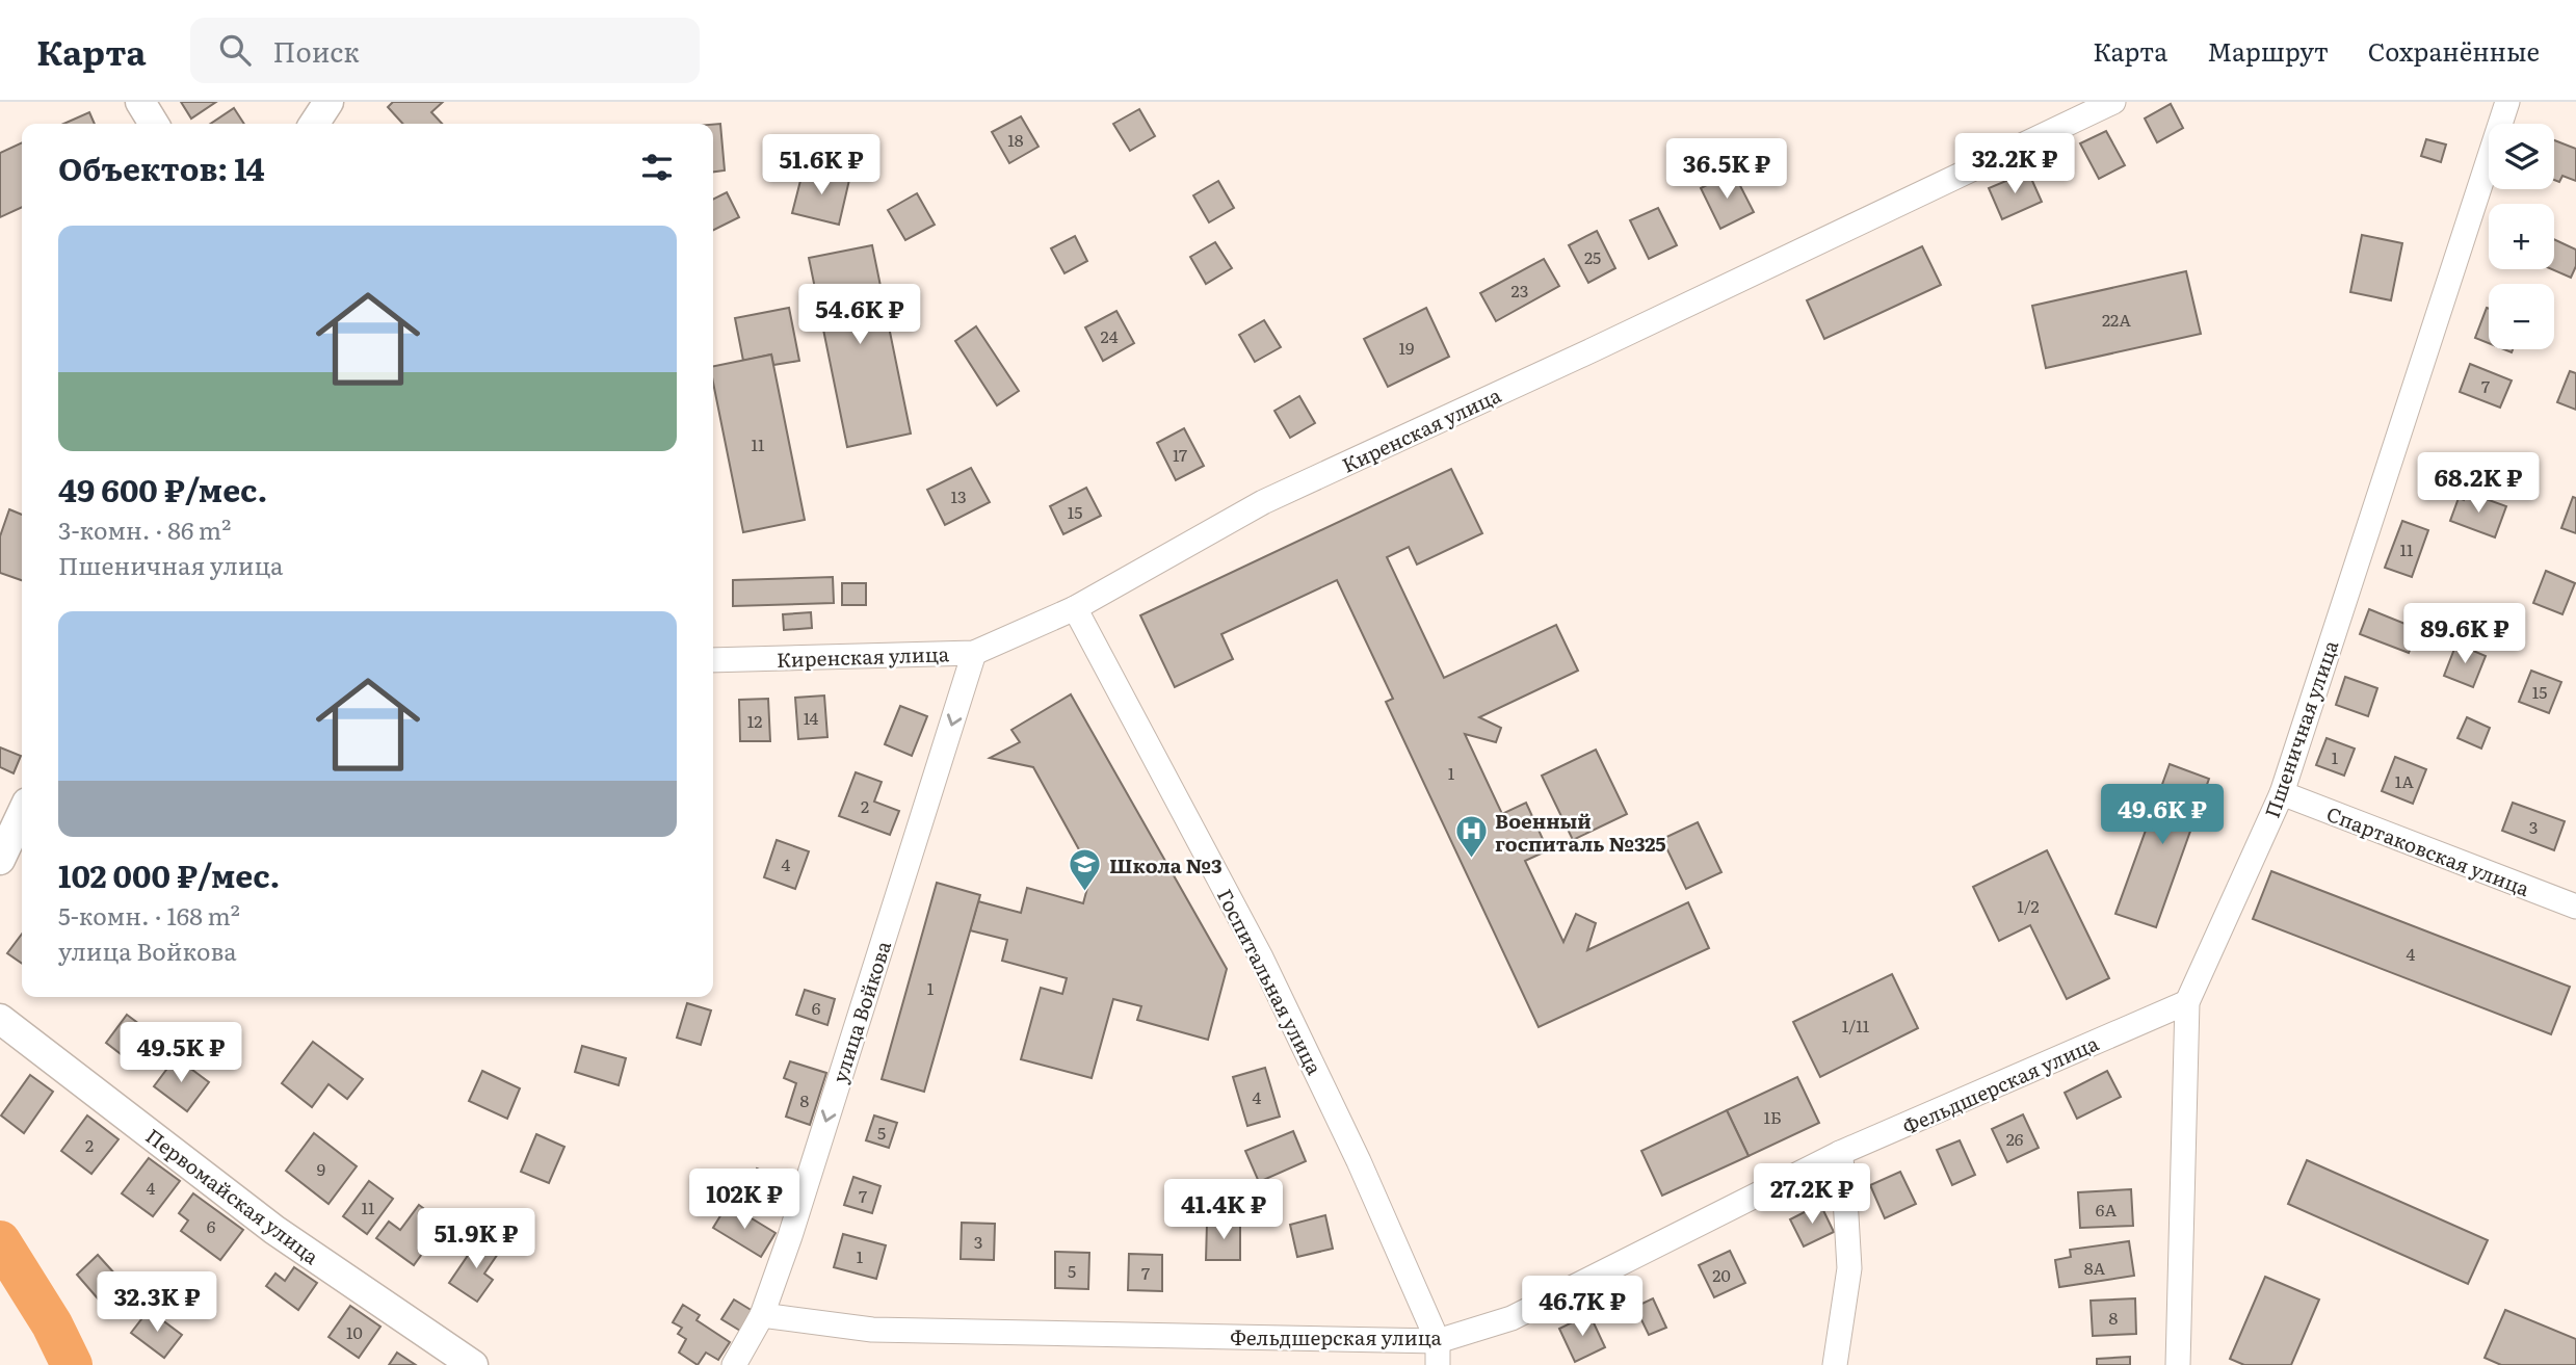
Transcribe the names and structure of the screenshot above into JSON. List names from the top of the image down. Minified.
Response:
{"streets":{"street":["Киренская улица","Пшеничная улица","Спартаковская улица","Госпитальная улица","улица Войкова","Фельдшерская улица","Первомайская улица"]},"crossings":[["Киренская улица","Госпитальная улица"],["Киренская улица","улица Войкова"],["Пшеничная улица","Спартаковская улица"],["Пшеничная улица","Фельдшерская улица"],["Госпитальная улица","Фельдшерская улица"],["улица Войкова","Фельдшерская улица"]],"one_way":["улица Войкова"],"places":{"hospital":["Военный госпиталь №325"],"school or university":["Школа №3"]},"house_numbers":["18","25","23","22А","24","19","7","11","17","13","15","11","15","14","12","1","1","1А","2","3","4","1/2","4","1","6","1/11","4","8","1Б","5","26","2","9","4","7","11","6А","6","3","1","8А","5","7","20","8","10"],"page":{"header":"Карта","search":"Поиск","nav":["Карта","Маршрут","Сохранённые"],"map_buttons":["+","−"],"heading":"Объектов: 14","price":["32.2K ₽","51.6K ₽","36.5K ₽","54.6K ₽","68.2K ₽","89.6K ₽","49.6K ₽","49.5K ₽","27.2K ₽","102K ₽","41.4K ₽","51.9K ₽","32.3K ₽","46.7K ₽"],"list":[{"name":"49 600 ₽/мес.","note":"3-комн. · 86 m² · Пшеничная улица"},{"name":"102 000 ₽/мес.","note":"5-комн. · 168 m² · улица Войкова"}]}}
